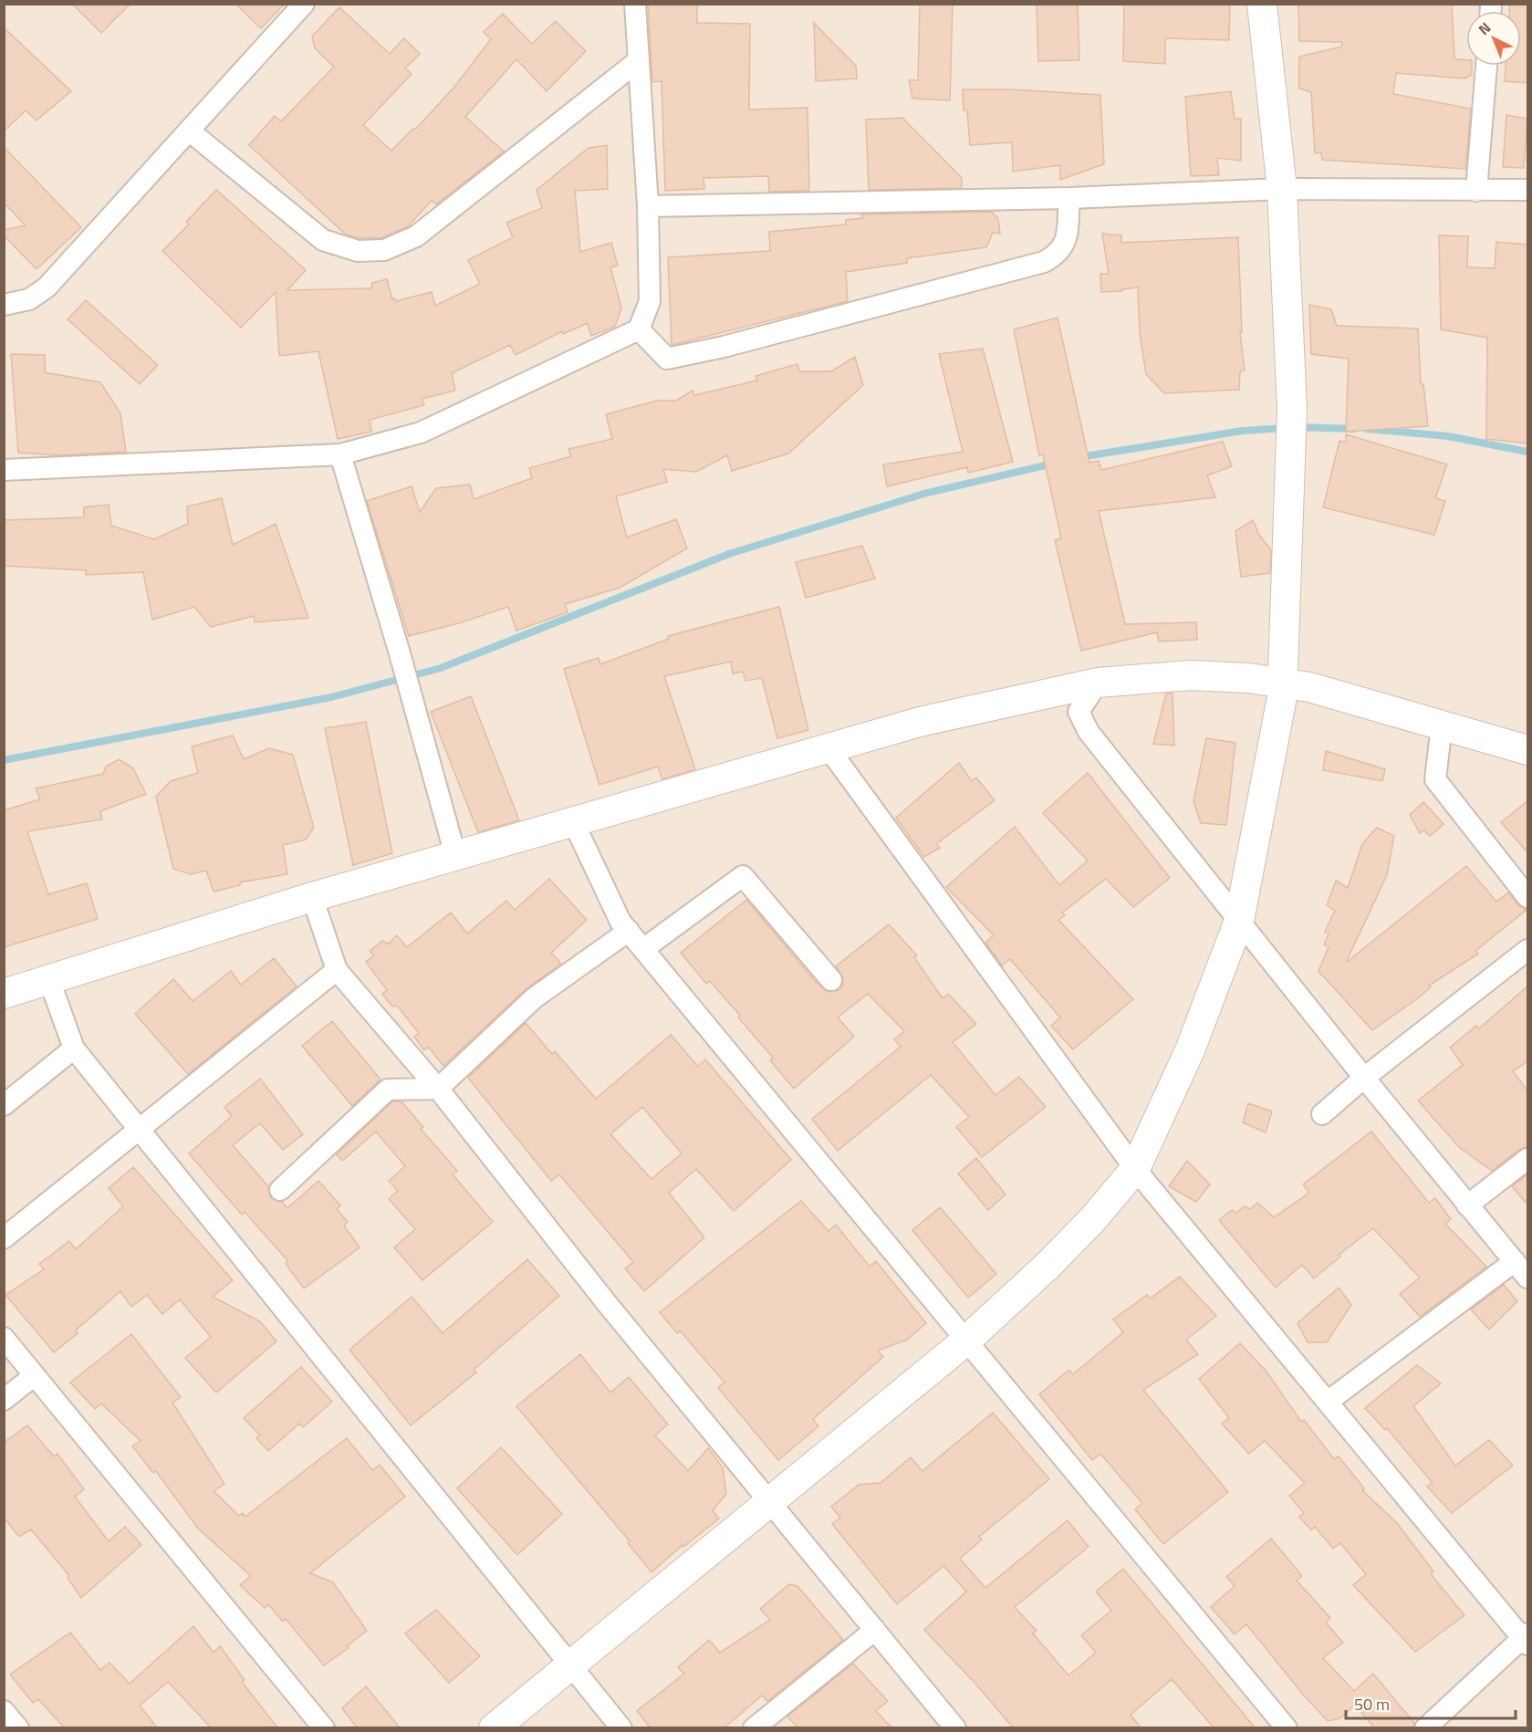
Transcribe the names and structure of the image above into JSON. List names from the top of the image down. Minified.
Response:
{"scale_bar":"50 m","north":"top left"}
